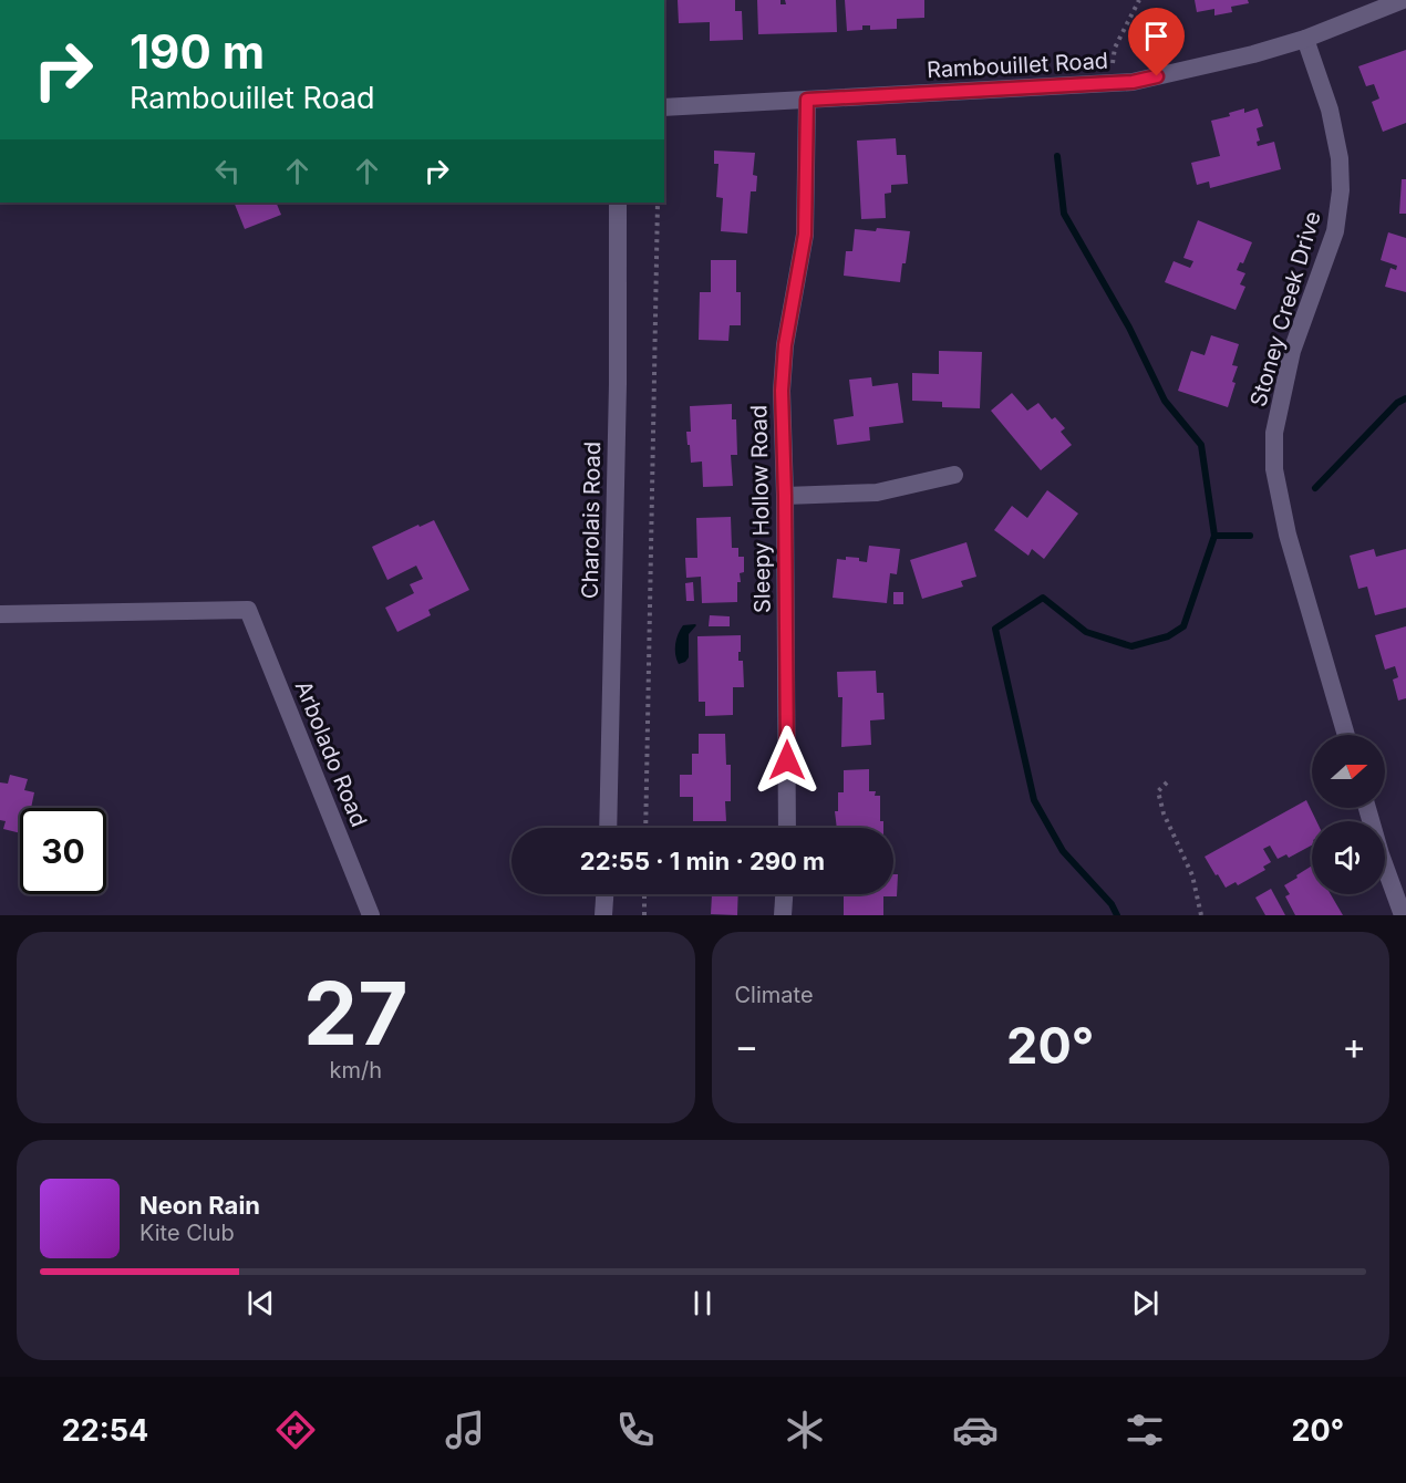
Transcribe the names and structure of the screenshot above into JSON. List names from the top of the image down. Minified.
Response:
{"streets":{"street":["Rambouillet Road","Stoney Creek Drive","Sleepy Hollow Road","Charolais Road","Arbolado Road"]},"crossings":[["Rambouillet Road","Stoney Creek Drive"],["Rambouillet Road","Sleepy Hollow Road"]],"north":"right","page":{"turn":["190 m","Rambouillet Road"],"limit":"30","trip":"22:55 · 1 min · 290 m","tile":[["27","km/h"],"Climate"],"heat":["−","20°","+"],"song":["Neon Rain","Kite Club"],"tabs":["22:54","20°"]}}
